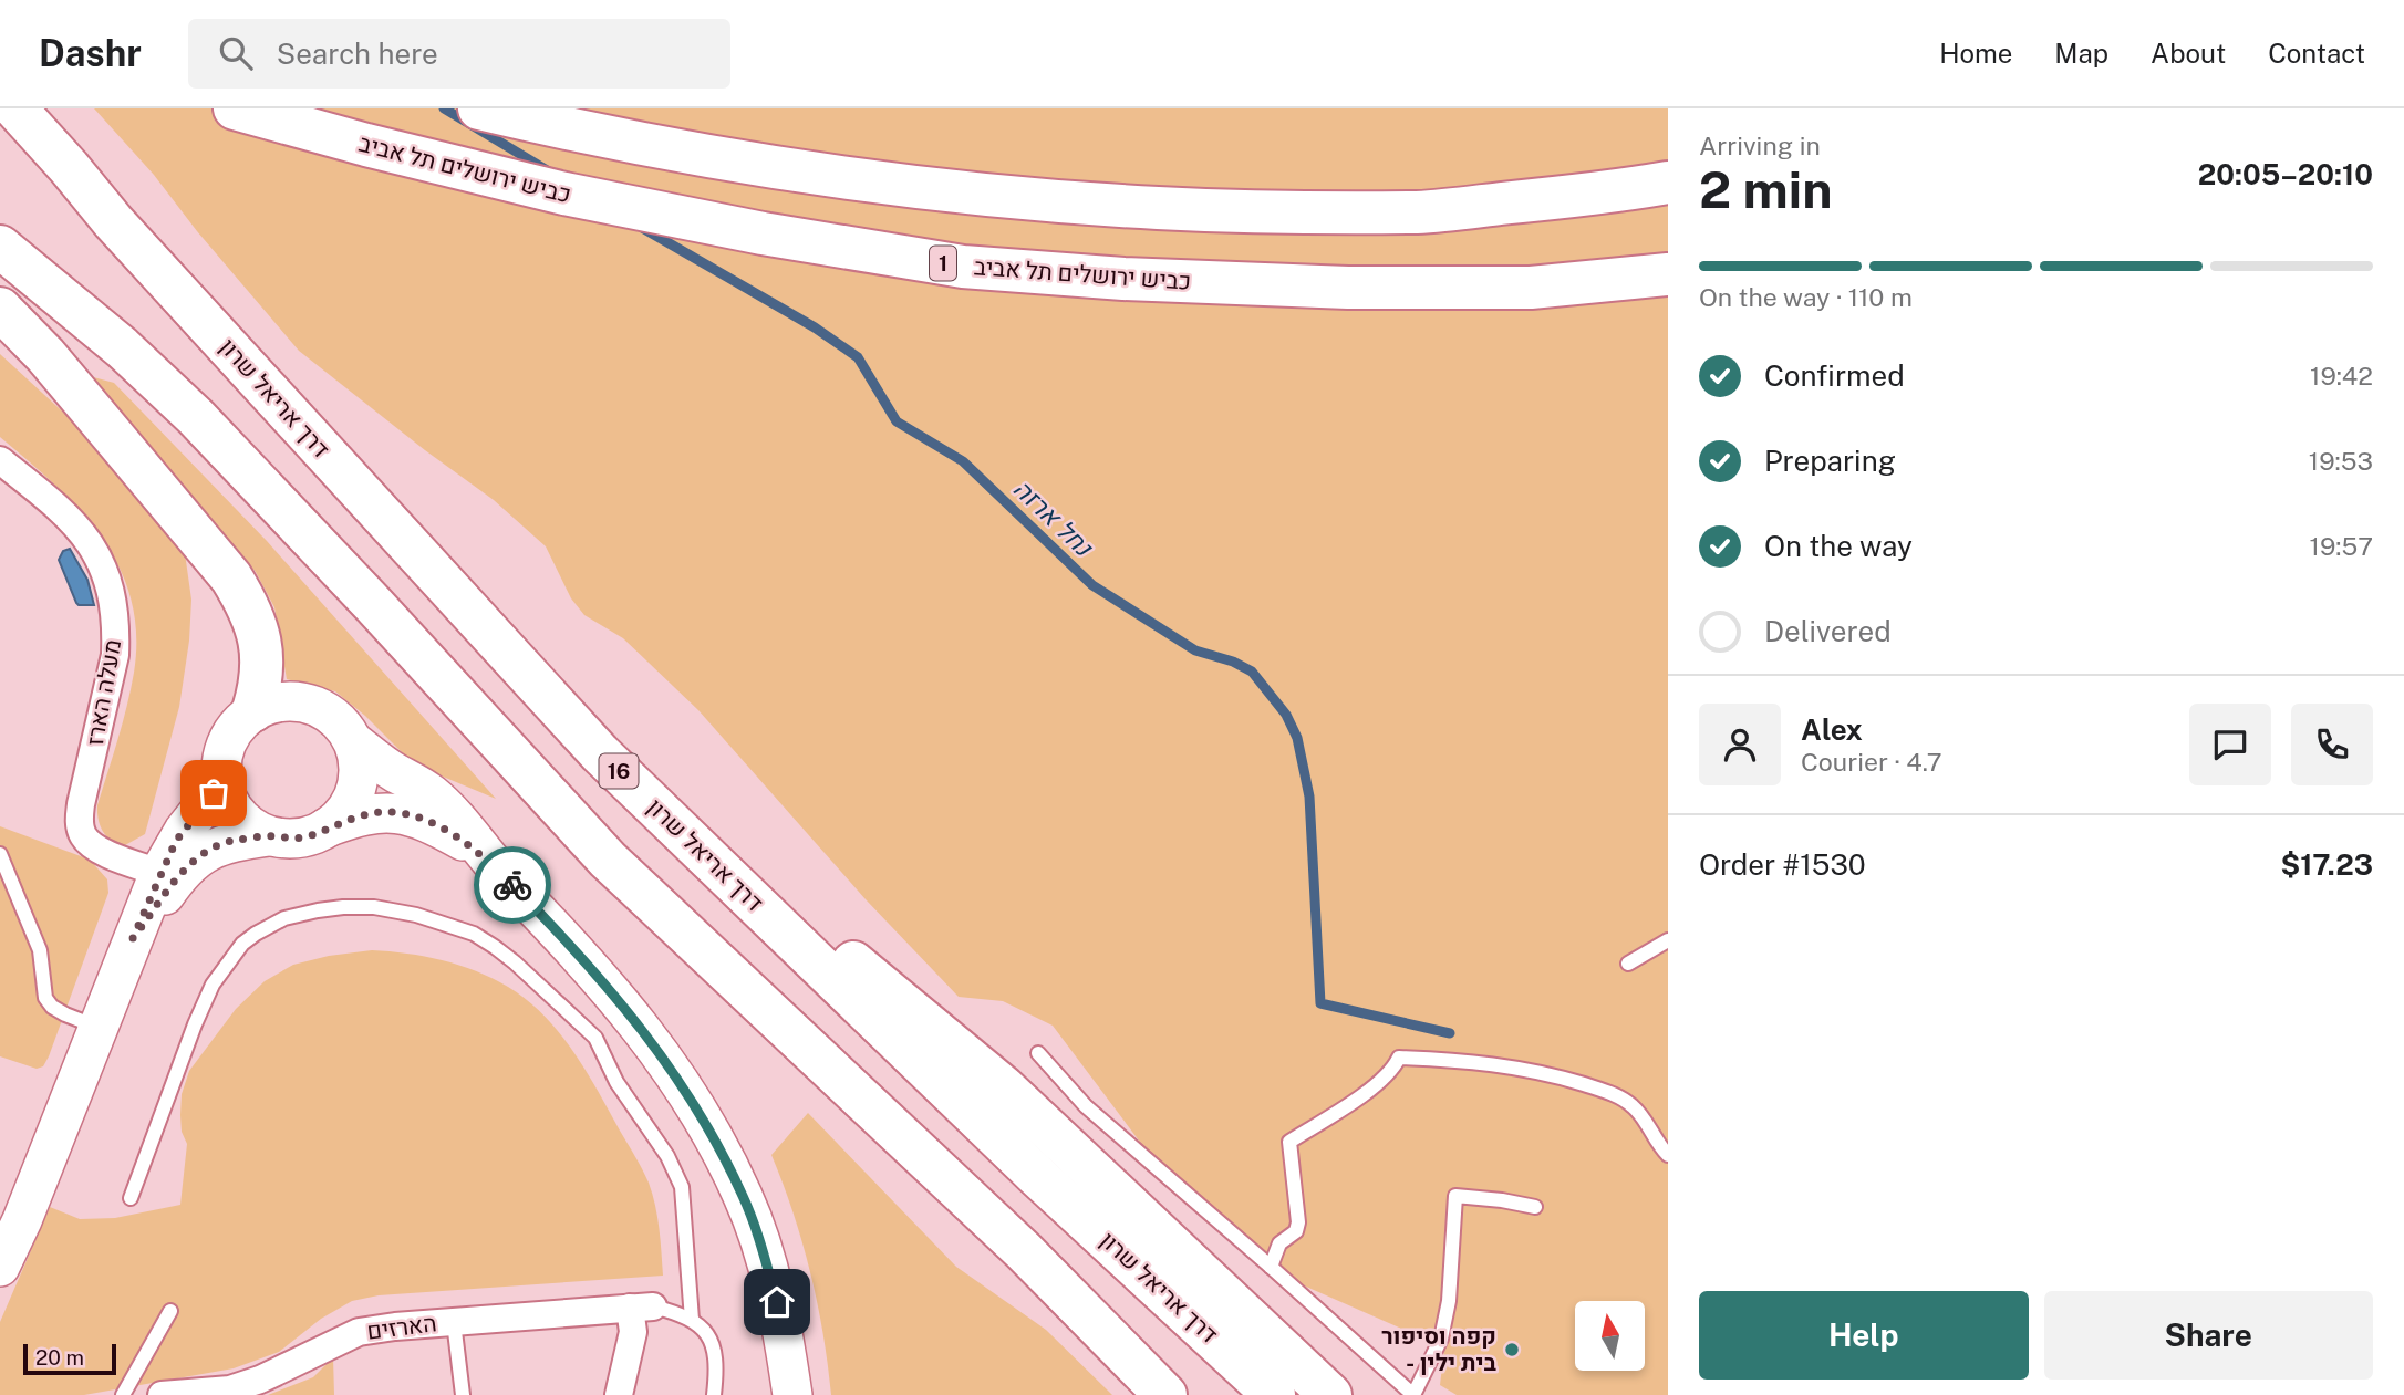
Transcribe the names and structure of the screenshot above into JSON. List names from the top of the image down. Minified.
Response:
{"streets":{"highway":["כביש ירושלים תל אביב","1","דרך אריאל שרון","16"],"street":["מעלה הארז","הארזים"]},"water":["נחל ארזה"],"places":["קפה וסיפור - בית ילין"],"scale_bar":"20 m","north":"top","page":{"header":"Dashr","search":"Search here","nav":["Home","Map","About","Contact"],"heading":["2 min","Arriving in","20:05–20:10"],"panel":["Alex","Courier · 4.7","Order #1530","$17.23"],"bar":"On the way · 110 m","list":[["Confirmed","19:42"],["Preparing","19:53"],["On the way","19:57"],"Delivered"],"buttons":["Help","Share"],"scale":"20 m"}}
